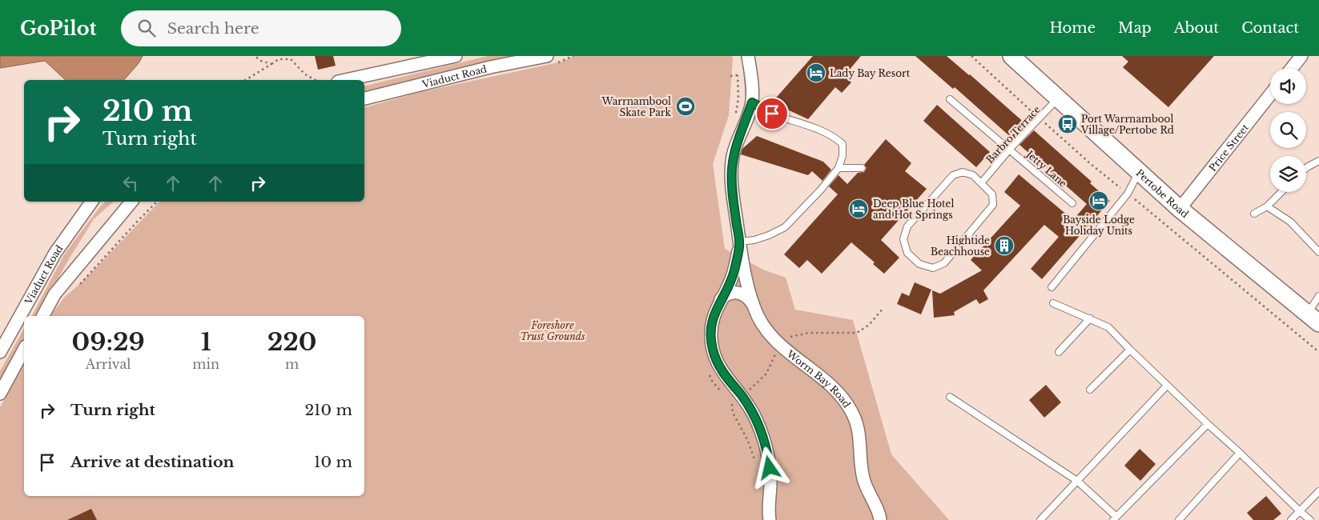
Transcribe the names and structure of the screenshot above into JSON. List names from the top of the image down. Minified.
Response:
{"streets":{"street":["Viaduct Road","Price Street","Pertobe Road","Worm Bay Road"],"lane":["Barbro Terrace","Jetty Lane"]},"crossings":[["Barbro Terrace","Jetty Lane"],["Barbro Terrace","Pertobe Road"],["Price Street","Pertobe Road"]],"parks":["Foreshore Trust Grounds"],"places":{"hotel":["Lady Bay Resort","Bayside Lodge Holiday Units","Deep Blue Hotel and Hot Springs"],"sports":["Warrnambool Skate Park"],"bus stop":["Port Warrnambool Village/Pertobe Rd"],"building":["Hightide Beachhouse"]},"page":{"header":"GoPilot","search":"Search here","nav":["Home","Map","About","Contact"],"turn":["210 m","Turn right"],"eta":["09:29","Arrival","1","min","220","m"],"list":[{"name":"Turn right","value":"210 m"},{"name":"Arrive at destination","value":"10 m"}]}}
